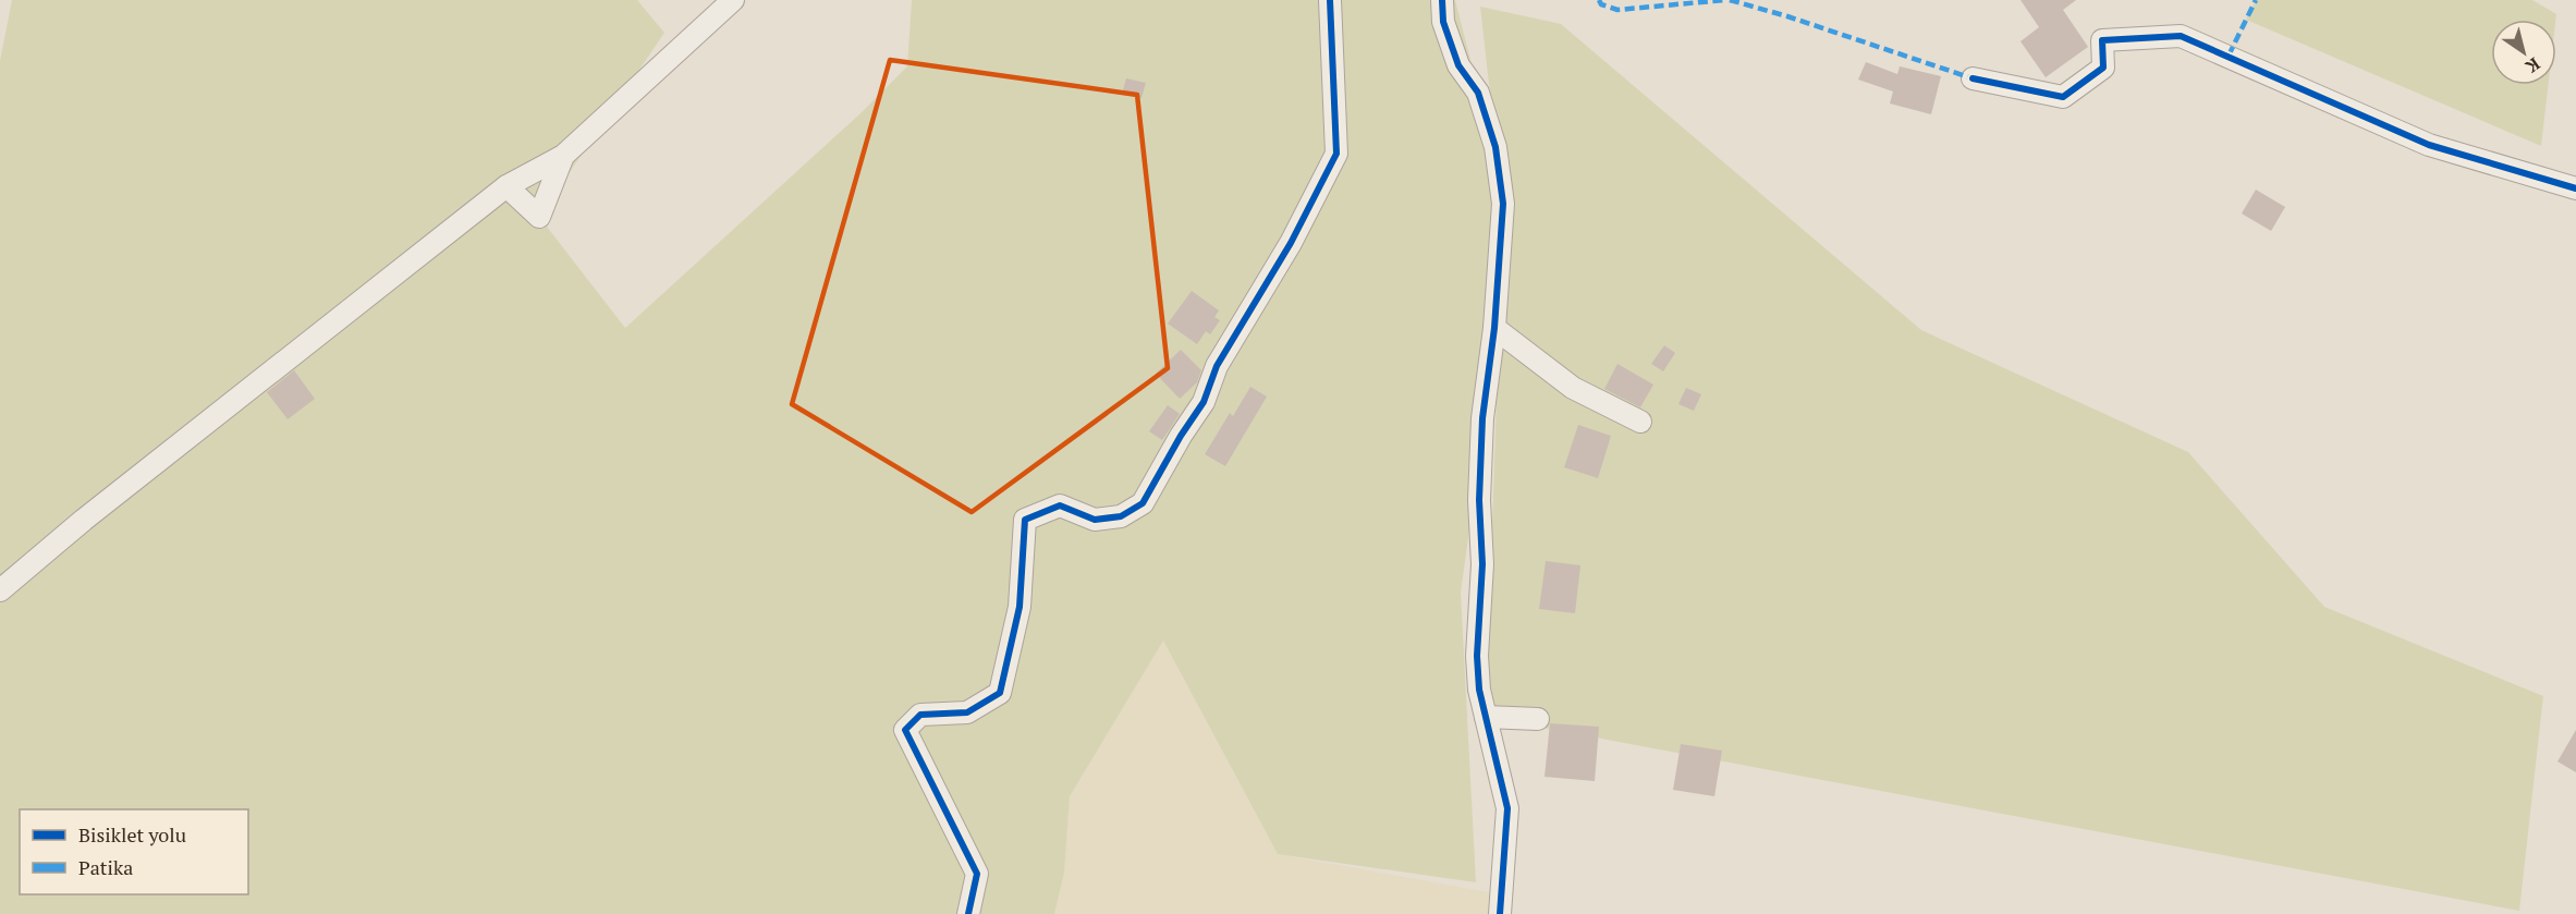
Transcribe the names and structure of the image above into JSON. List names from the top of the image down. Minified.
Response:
{"legend":["Bisiklet yolu","Patika"],"north":"bottom right"}
